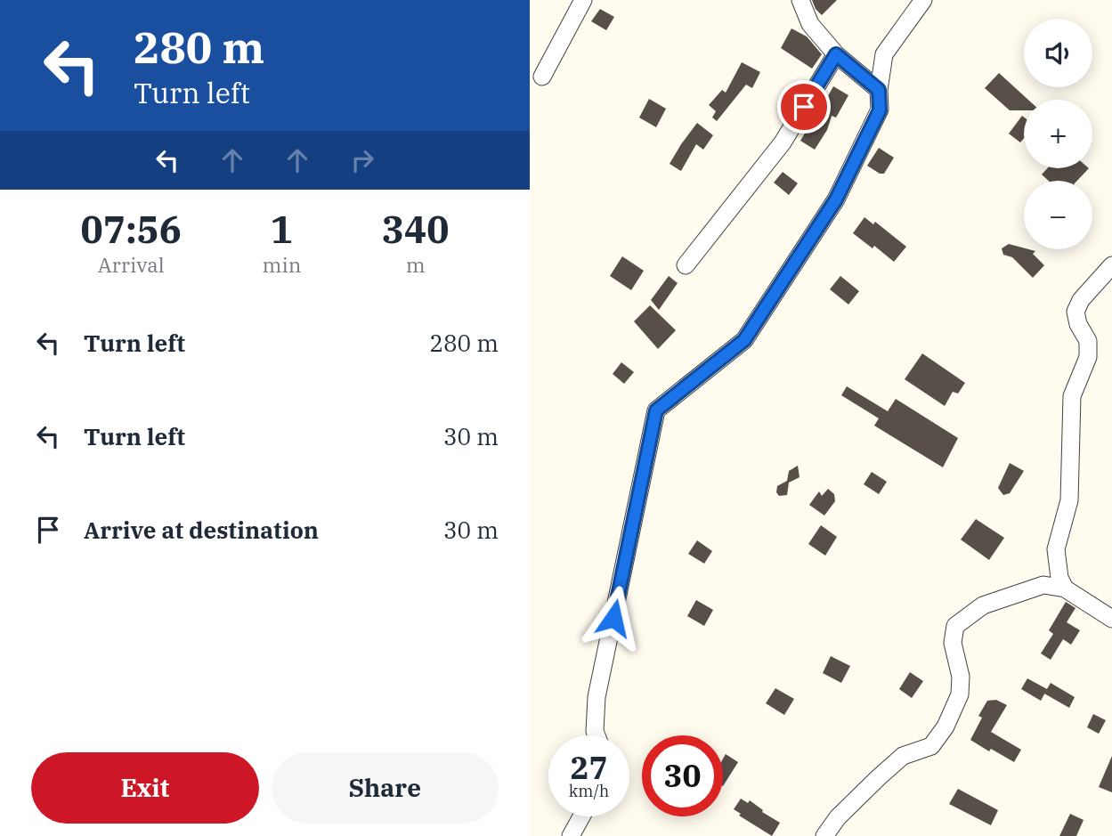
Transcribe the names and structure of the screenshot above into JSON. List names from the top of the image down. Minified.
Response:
{"page":{"turn":["280 m","Turn left"],"map_buttons":["+","−"],"eta":["07:56","Arrival","1","min","340","m"],"list":[{"name":"Turn left","value":"280 m"},{"name":"Turn left","value":"30 m"},{"name":"Arrive at destination","value":"30 m"}],"speed":"27 km/h","limit":"30","buttons":["Exit","Share"]}}
